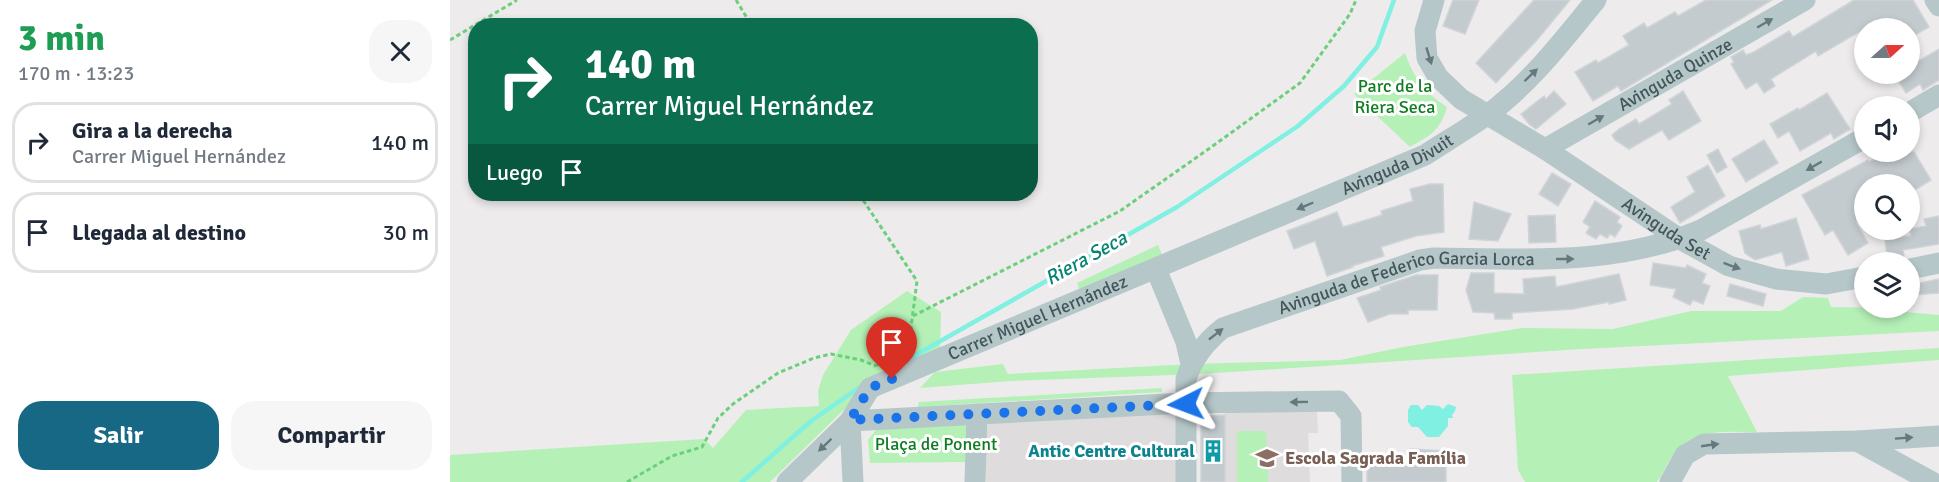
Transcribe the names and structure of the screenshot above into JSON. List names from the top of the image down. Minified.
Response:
{"streets":{"street":["Avinguda Quinze","Avinguda Divuit","Avinguda Set","Avinguda de Federico Garcia Lorca","Carrer Miguel Hernández"]},"crossings":[["Avinguda Quinze","Avinguda Set"],["Avinguda Divuit","Avinguda Set"],["Avinguda Divuit","Carrer Miguel Hernández"],["Avinguda Set","Avinguda de Federico Garcia Lorca"]],"one_way":["Avinguda Quinze","Avinguda Set"],"water":["Riera Seca"],"parks":["Parc de la Riera Seca","Plaça de Ponent"],"places":{"building":["Antic Centre Cultural"],"school or university":["Escola Sagrada Família"]},"north":"right","page":{"heading":["3 min","170 m · 13:23"],"turn":["140 m","Carrer Miguel Hernández"],"list":[{"name":"Gira a la derecha","note":"Carrer Miguel Hernández","value":"140 m"},{"name":"Llegada al destino","value":"30 m"}],"then":"Luego","buttons":["Salir","Compartir"]}}
